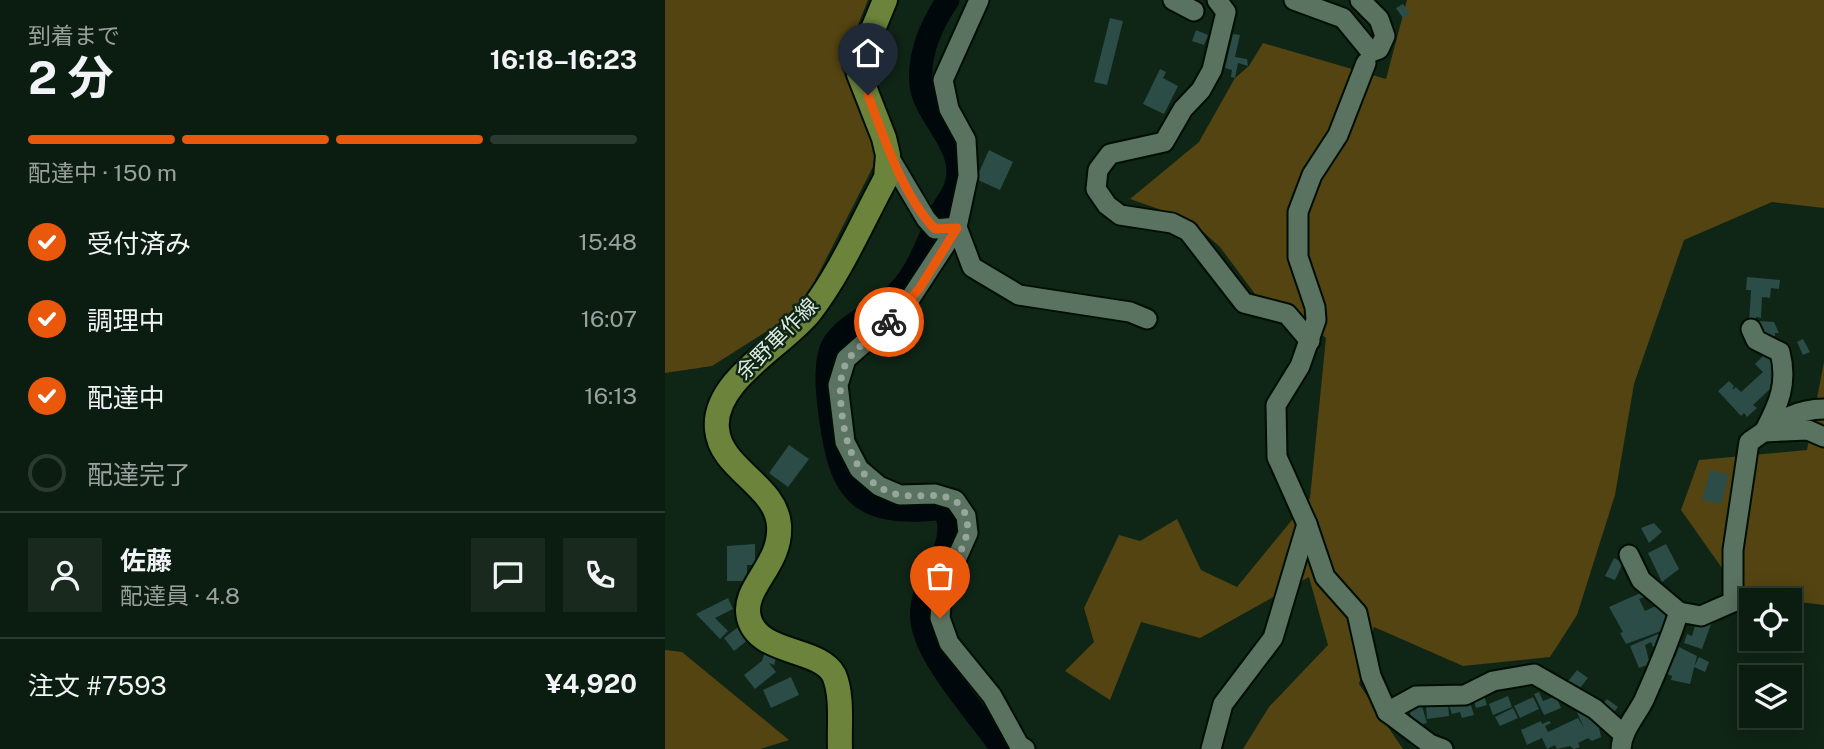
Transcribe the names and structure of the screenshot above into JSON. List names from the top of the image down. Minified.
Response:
{"streets":{"main road":["余野車作線"]},"page":{"heading":["2 分","到着まで","16:18–16:23"],"panel":["佐藤","配達員 · 4.8","注文 #7593","¥4,920"],"bar":"配達中 · 150 m","list":[["受付済み","15:48"],["調理中","16:07"],["配達中","16:13"],"配達完了"]}}
